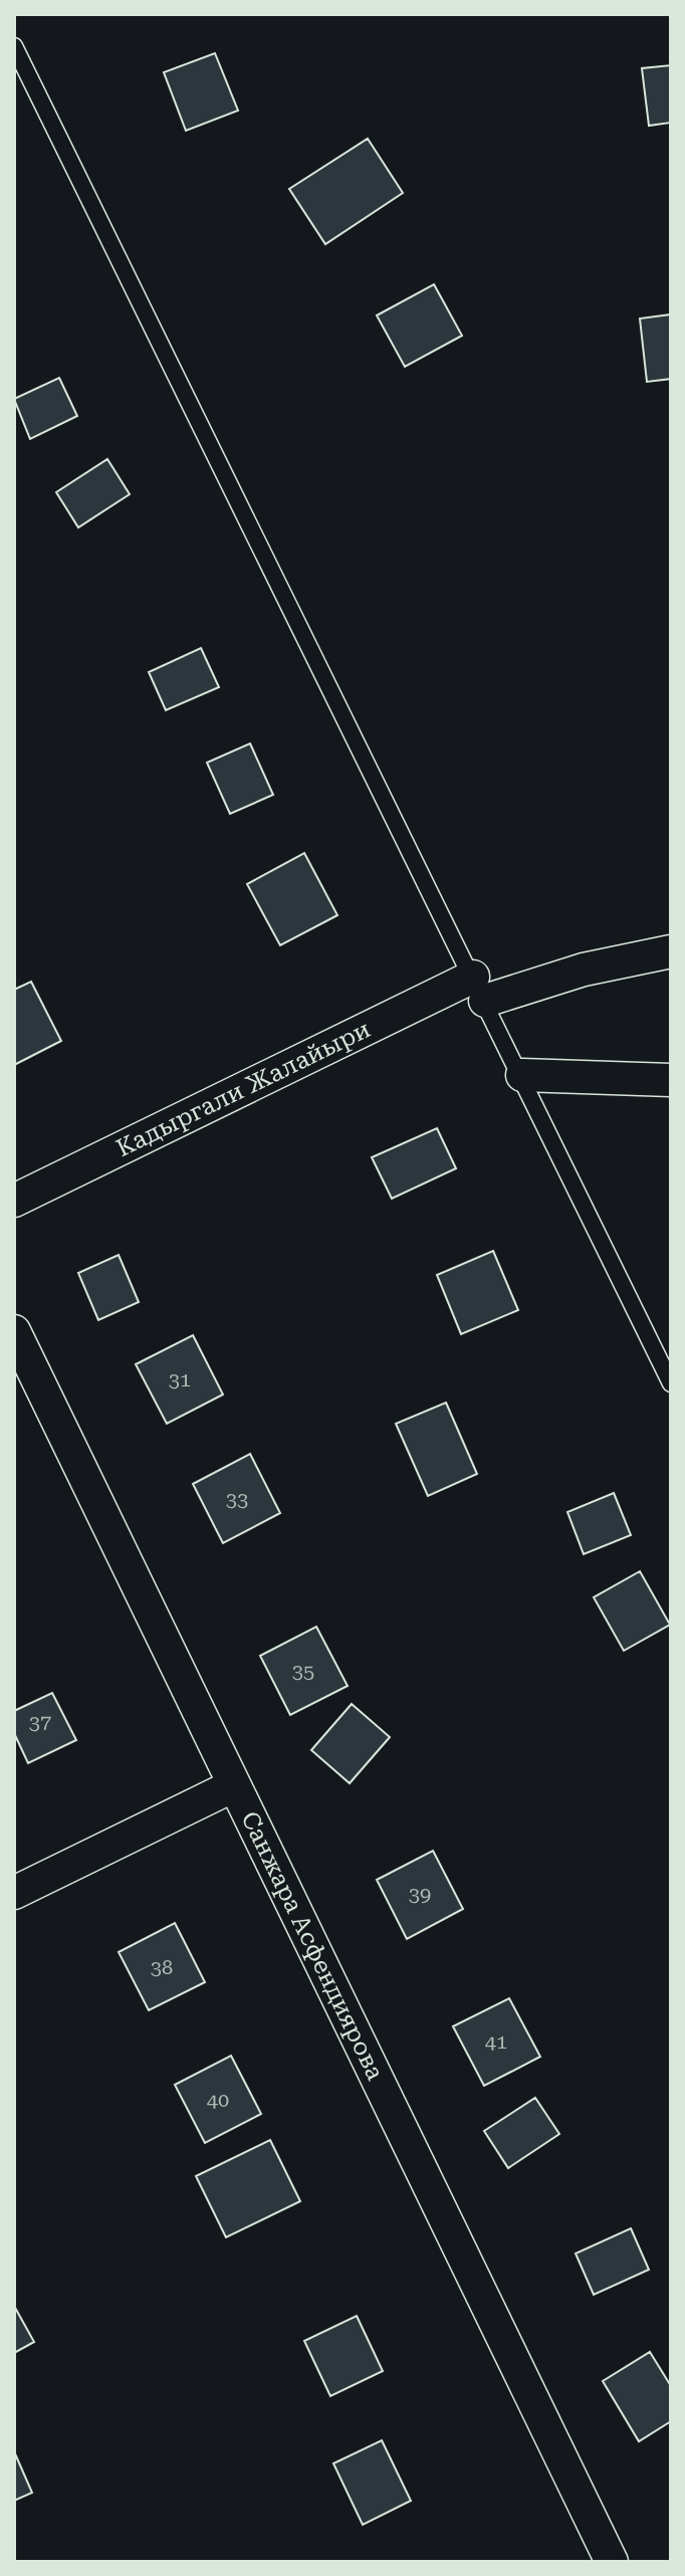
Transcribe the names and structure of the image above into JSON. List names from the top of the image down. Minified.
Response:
{"streets":{"street":["Кадыргали Жалайыри","Санжара Асфендиярова"]},"house_numbers":["31","33","35","37","39","38","41","40"]}
